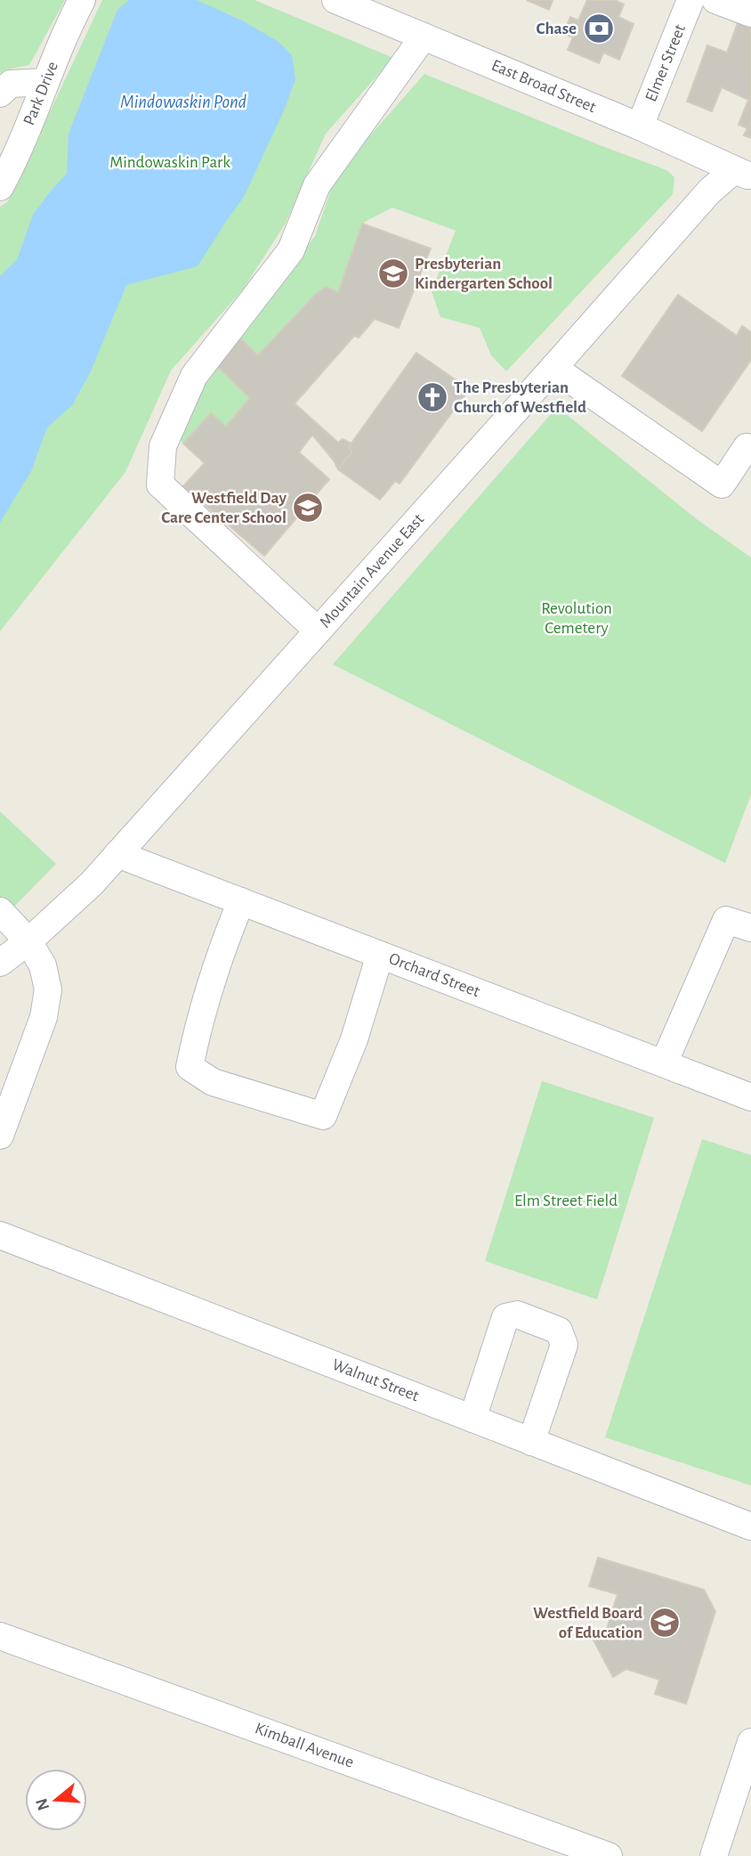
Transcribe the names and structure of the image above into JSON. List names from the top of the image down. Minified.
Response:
{"streets":{"street":["Elmer Street","East Broad Street","Park Drive","Mountain Avenue East","Orchard Street","Walnut Street","Kimball Avenue"]},"crossings":[["Elmer Street","East Broad Street"],["East Broad Street","Mountain Avenue East"],["Mountain Avenue East","Orchard Street"]],"water":["Mindowaskin Pond"],"parks":["Mindowaskin Park","Revolution Cemetery","Elm Street Field"],"places":{"bank":["Chase"],"school or university":["Presbyterian Kindergarten School","Westfield Day Care Center School","Westfield Board of Education"],"church":["The Presbyterian Church of Westfield"]},"north":"left"}
